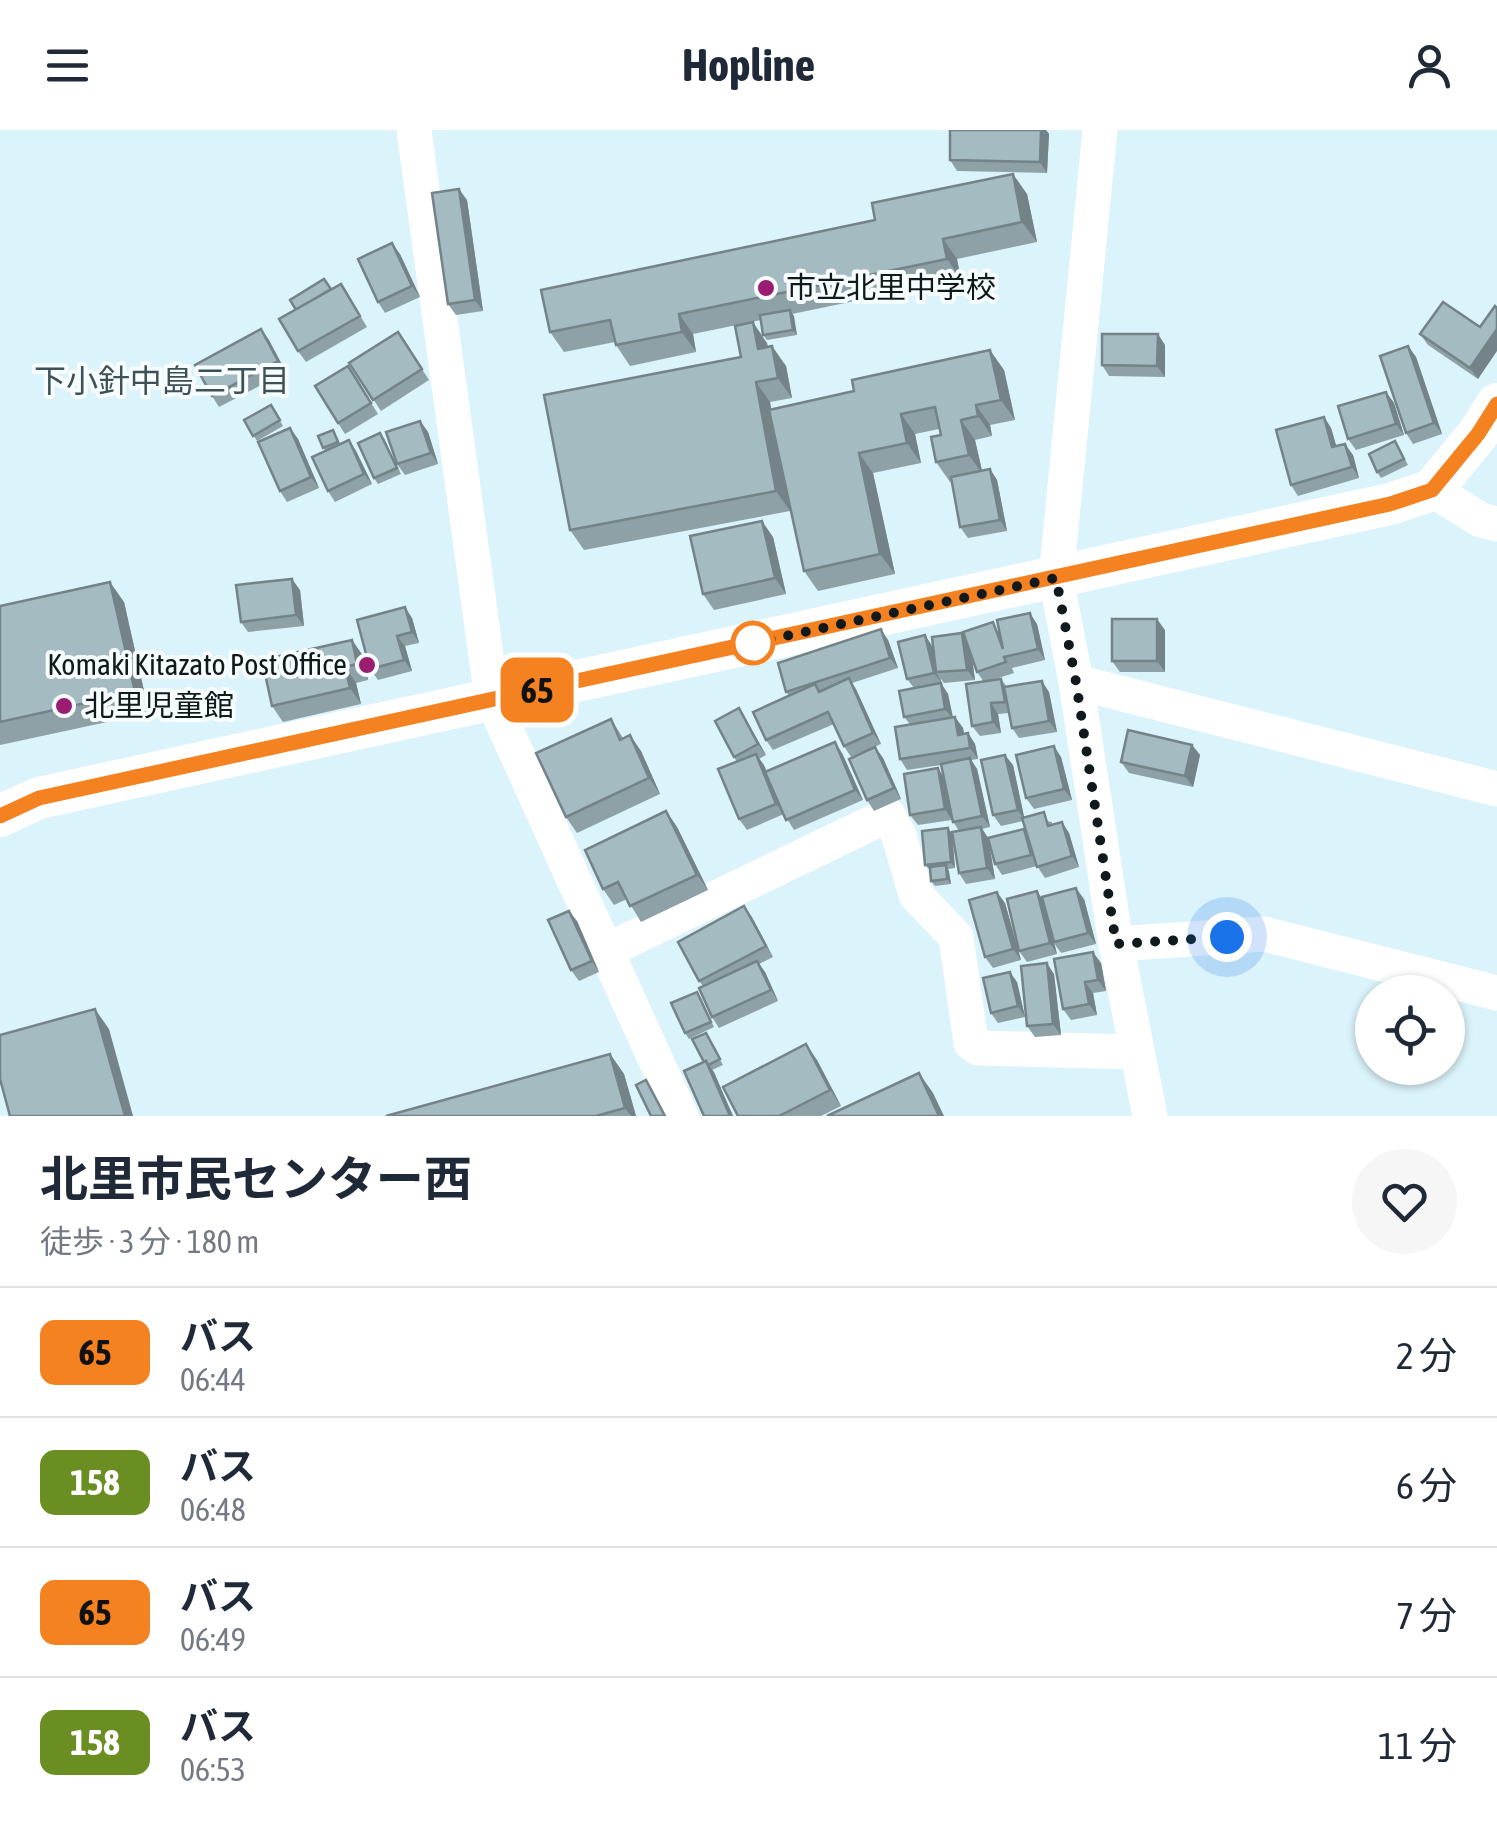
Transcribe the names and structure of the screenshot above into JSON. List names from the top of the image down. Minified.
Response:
{"districts":["下小針中島二丁目"],"places":["市立北里中学校","Komaki Kitazato Post Office","北里児童館"],"lines":["bus line 65"],"page":{"header":"Hopline","on_map":"65","heading":["北里市民センター西","徒歩 · 3 分 · 180 m"],"list":[{"mark":"65","name":"バス","note":"06:44","value":"2 分"},{"mark":"158","name":"バス","note":"06:48","value":"6 分"},{"mark":"65","name":"バス","note":"06:49","value":"7 分"},{"mark":"158","name":"バス","note":"06:53","value":"11 分"}]}}
